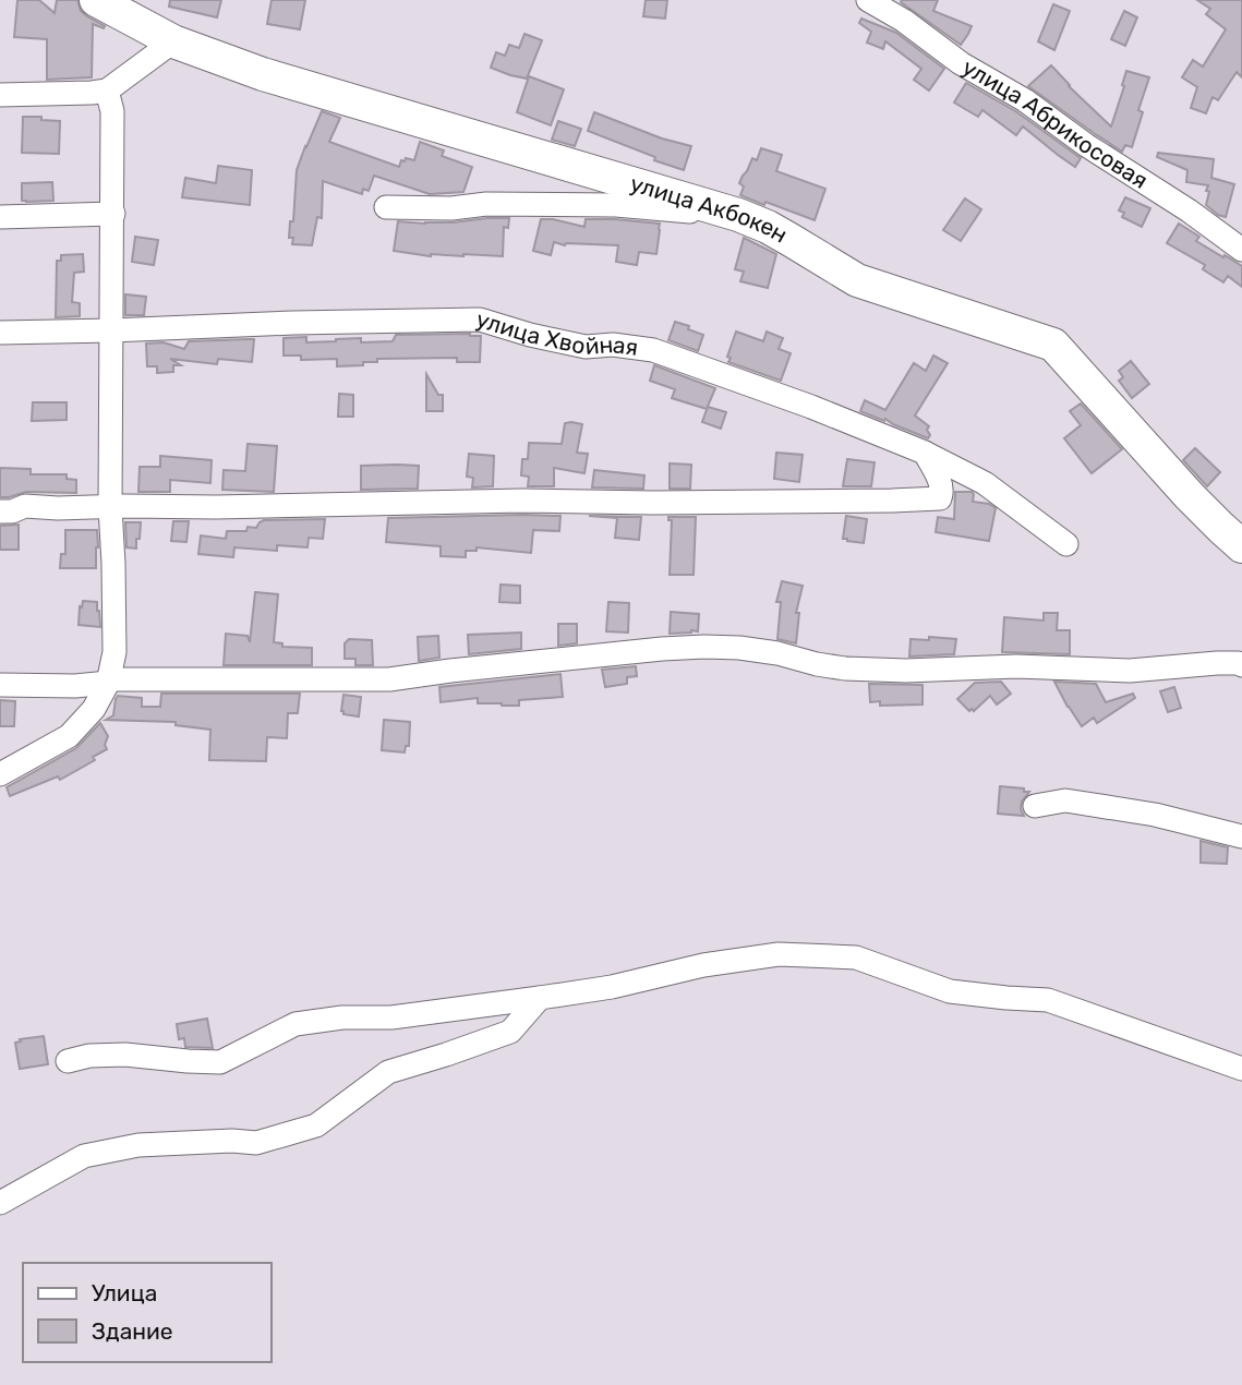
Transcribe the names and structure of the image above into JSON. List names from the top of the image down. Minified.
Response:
{"streets":{"street":["улица Абрикосовая","улица Акбокен","улица Хвойная"]},"legend":["Улица","Здание"]}
